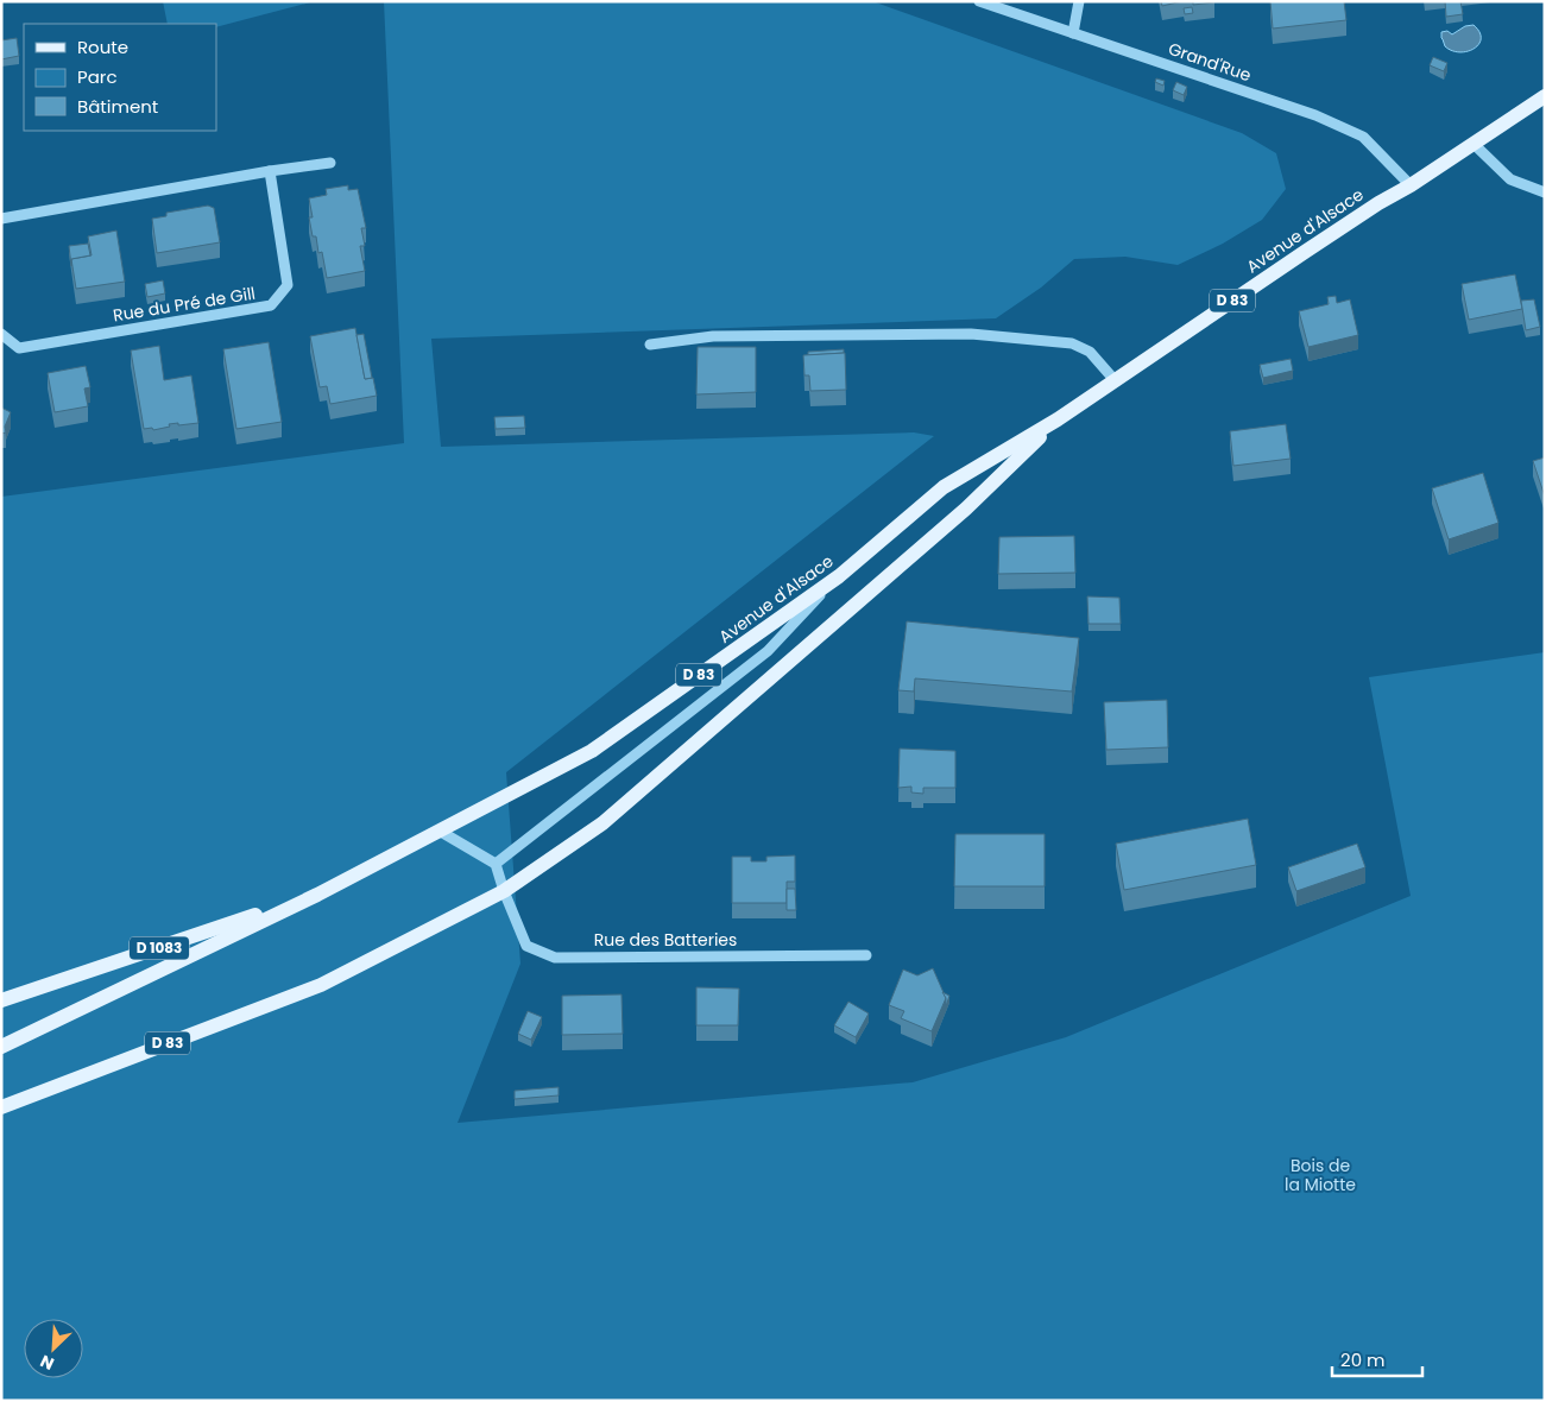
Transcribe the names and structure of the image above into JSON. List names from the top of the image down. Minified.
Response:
{"streets":{"main road":["Avenue d'Alsace","D 83","D 1083"],"street":["Grand'Rue","Rue du Pré de Gill","Rue des Batteries"]},"crossings":[["Grand'Rue","Avenue d'Alsace"],["Avenue d'Alsace","D 83"],["Avenue d'Alsace","Rue des Batteries"],["Avenue d'Alsace","D 1083"],["D 83","Rue des Batteries"],["D 83","D 1083"]],"parks":["Bois de la Miotte"],"legend":["Route","Parc","Bâtiment"],"scale_bar":"20 m","north":"bottom left"}
